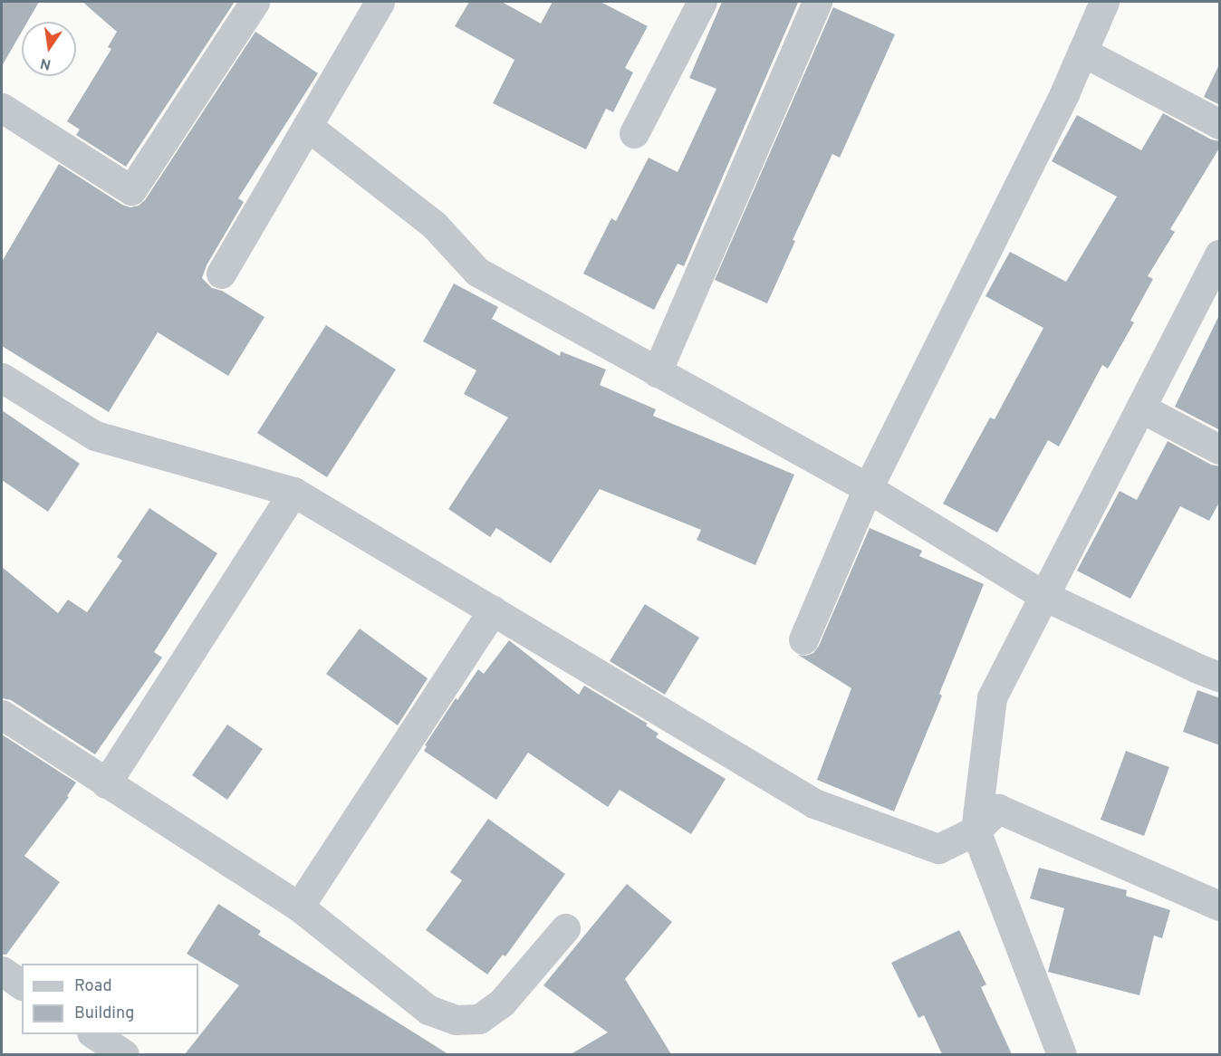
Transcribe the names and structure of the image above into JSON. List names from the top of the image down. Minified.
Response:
{"legend":["Road","Building"],"north":"bottom"}
